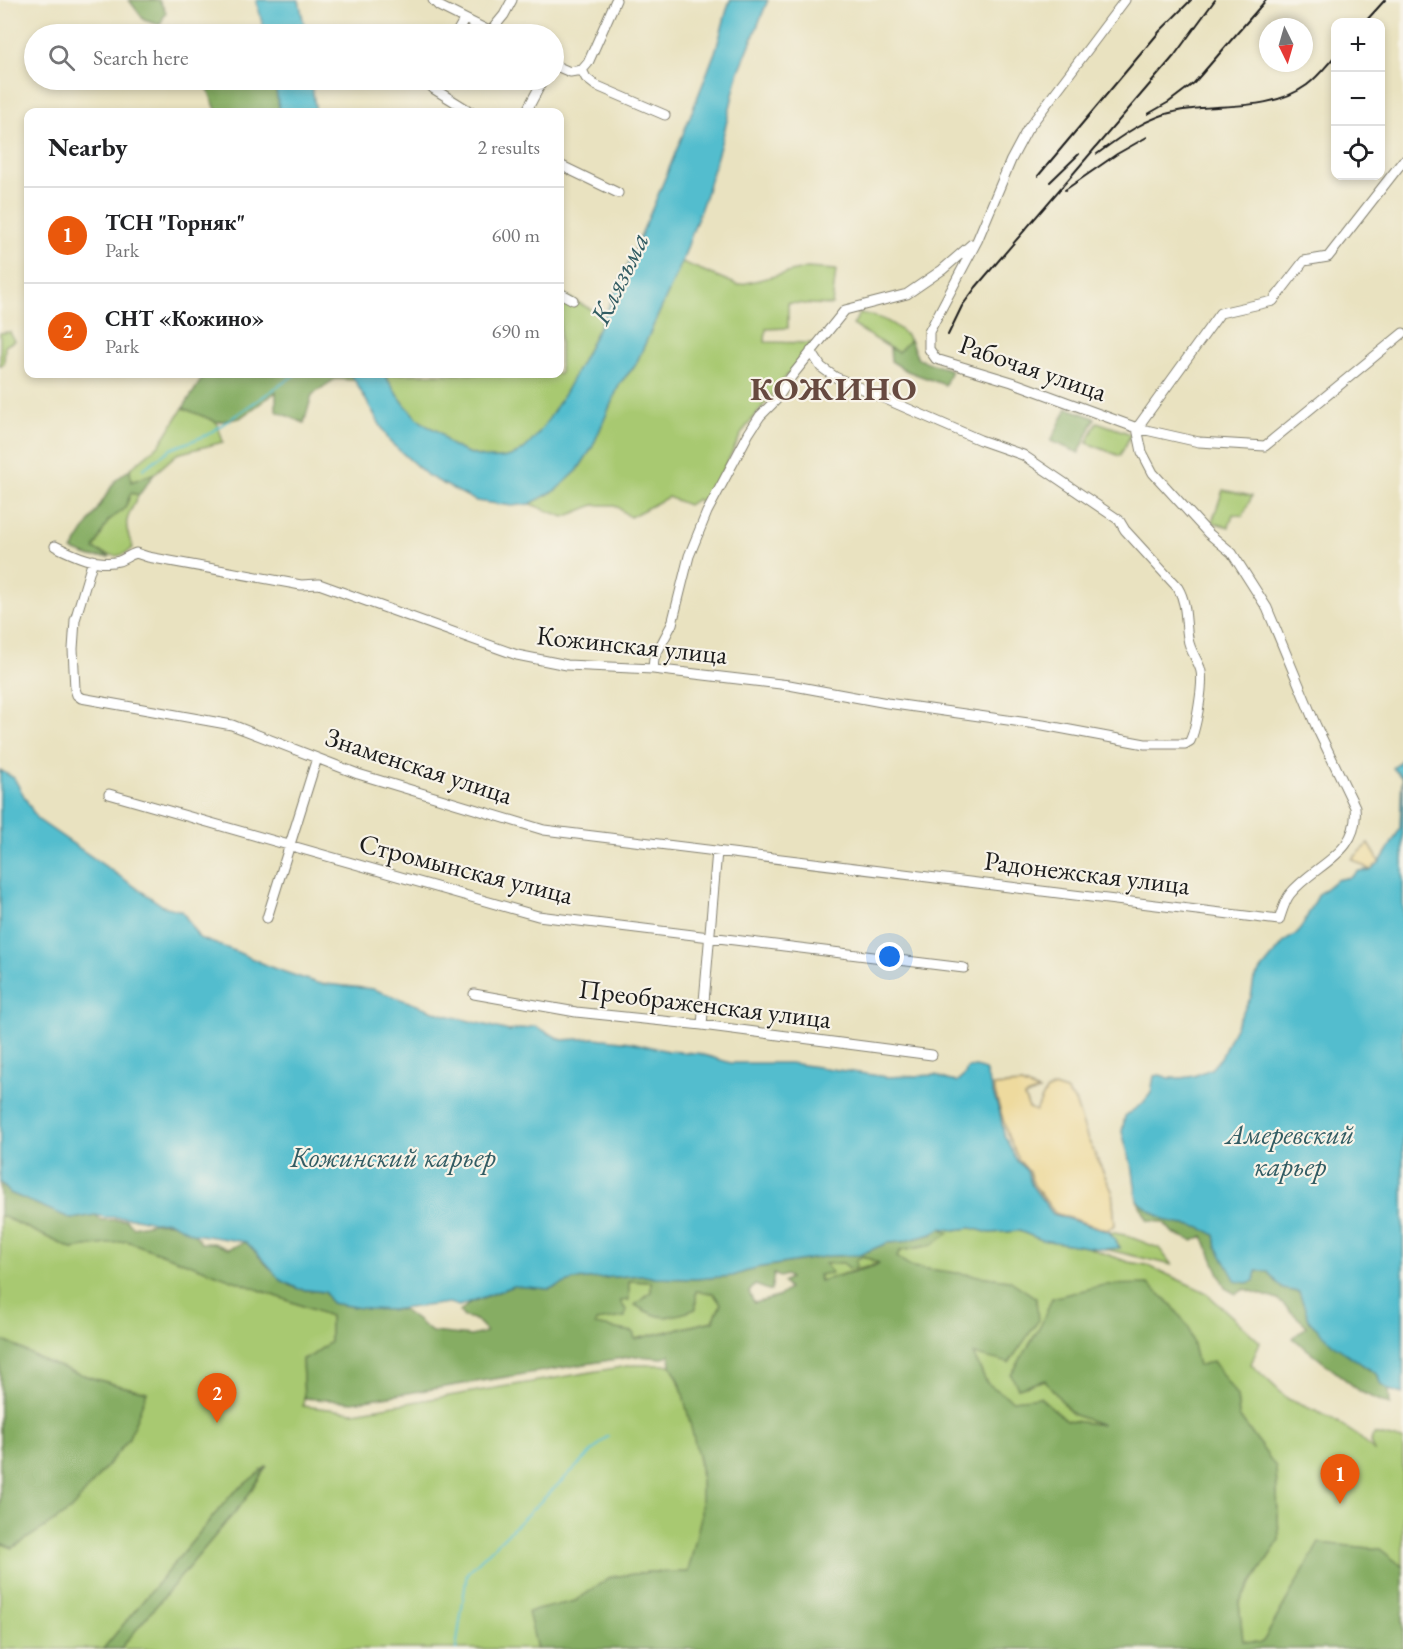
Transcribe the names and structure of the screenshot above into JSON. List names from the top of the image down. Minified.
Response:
{"streets":{"street":["Рабочая улица","Кожинская улица","Знаменская улица","Стромынская улица","Радонежская улица","Преображенская улица"]},"crossings":[["Рабочая улица","Радонежская улица"],["Кожинская улица","Знаменская улица"],["Знаменская улица","Радонежская улица"]],"districts":["КОЖИНО"],"water":["Клязьма","Амеревский карьер","Кожинский карьер"],"north":"bottom","page":{"map_buttons":["+","−"],"search":"Search here","heading":["Nearby","2 results"],"list":[{"mark":"1","name":"ТСН \"Горняк\"","note":"Park","value":"600 m"},{"mark":"2","name":"СНТ «Кожино»","note":"Park","value":"690 m"}],"pins":["2","1"]}}
